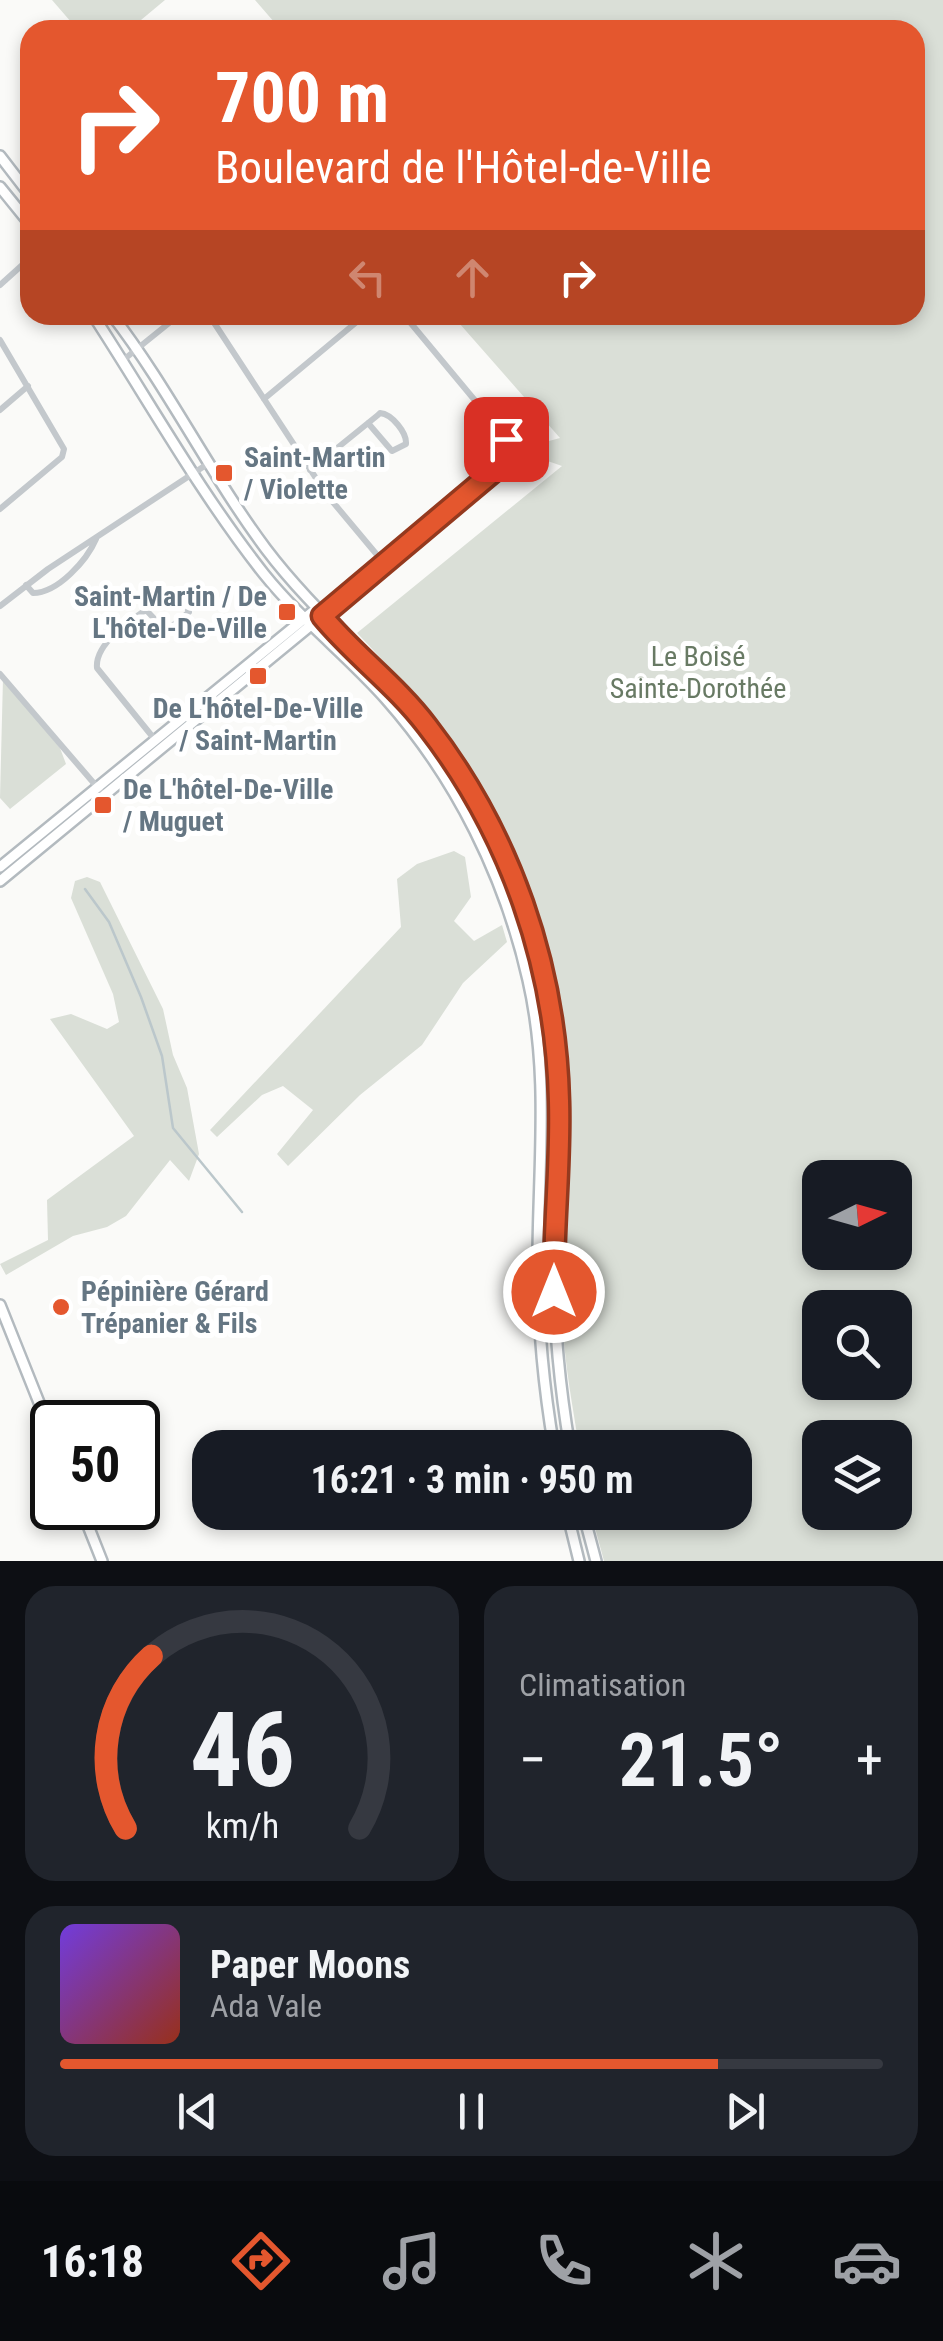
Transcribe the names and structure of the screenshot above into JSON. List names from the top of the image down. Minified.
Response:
{"parks":["Le Boisé Sainte-Dorothée"],"places":{"transit":["Saint-Martin / Violette","Saint-Martin / De L'hôtel-De-Ville","De L'hôtel-De-Ville / Saint-Martin","De L'hôtel-De-Ville / Muguet"],"other":["Pépinière Gérard Trépanier & Fils"]},"north":"right","page":{"turn":["700 m","Boulevard de l'Hôtel-de-Ville"],"limit":"50","trip":"16:21 · 3 min · 950 m","tile":"Climatisation","heat":["−","21.5°","+"],"song":["Paper Moons","Ada Vale"],"tabs":"16:18","gauge":["46","km/h"]}}
